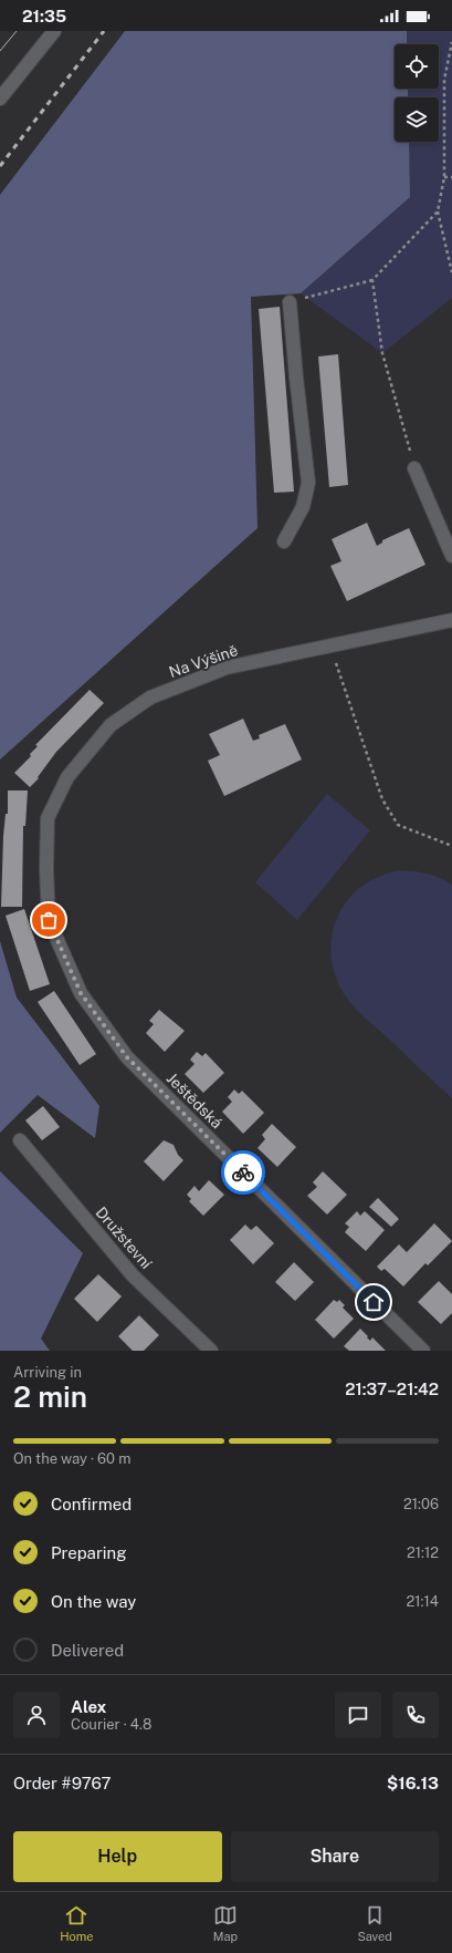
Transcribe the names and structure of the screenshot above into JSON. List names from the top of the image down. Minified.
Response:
{"streets":{"street":["Na Výšině","Ještědská","Družstevní"]},"crossings":[["Na Výšině","Ještědská"]],"page":{"status":"21:35","heading":["2 min","Arriving in","21:37–21:42"],"panel":["Alex","Courier · 4.8","Order #9767","$16.13"],"bar":"On the way · 60 m","list":[["Confirmed","21:06"],["Preparing","21:12"],["On the way","21:14"],"Delivered"],"buttons":["Help","Share"],"tabs":["Home","Map","Saved"]}}
